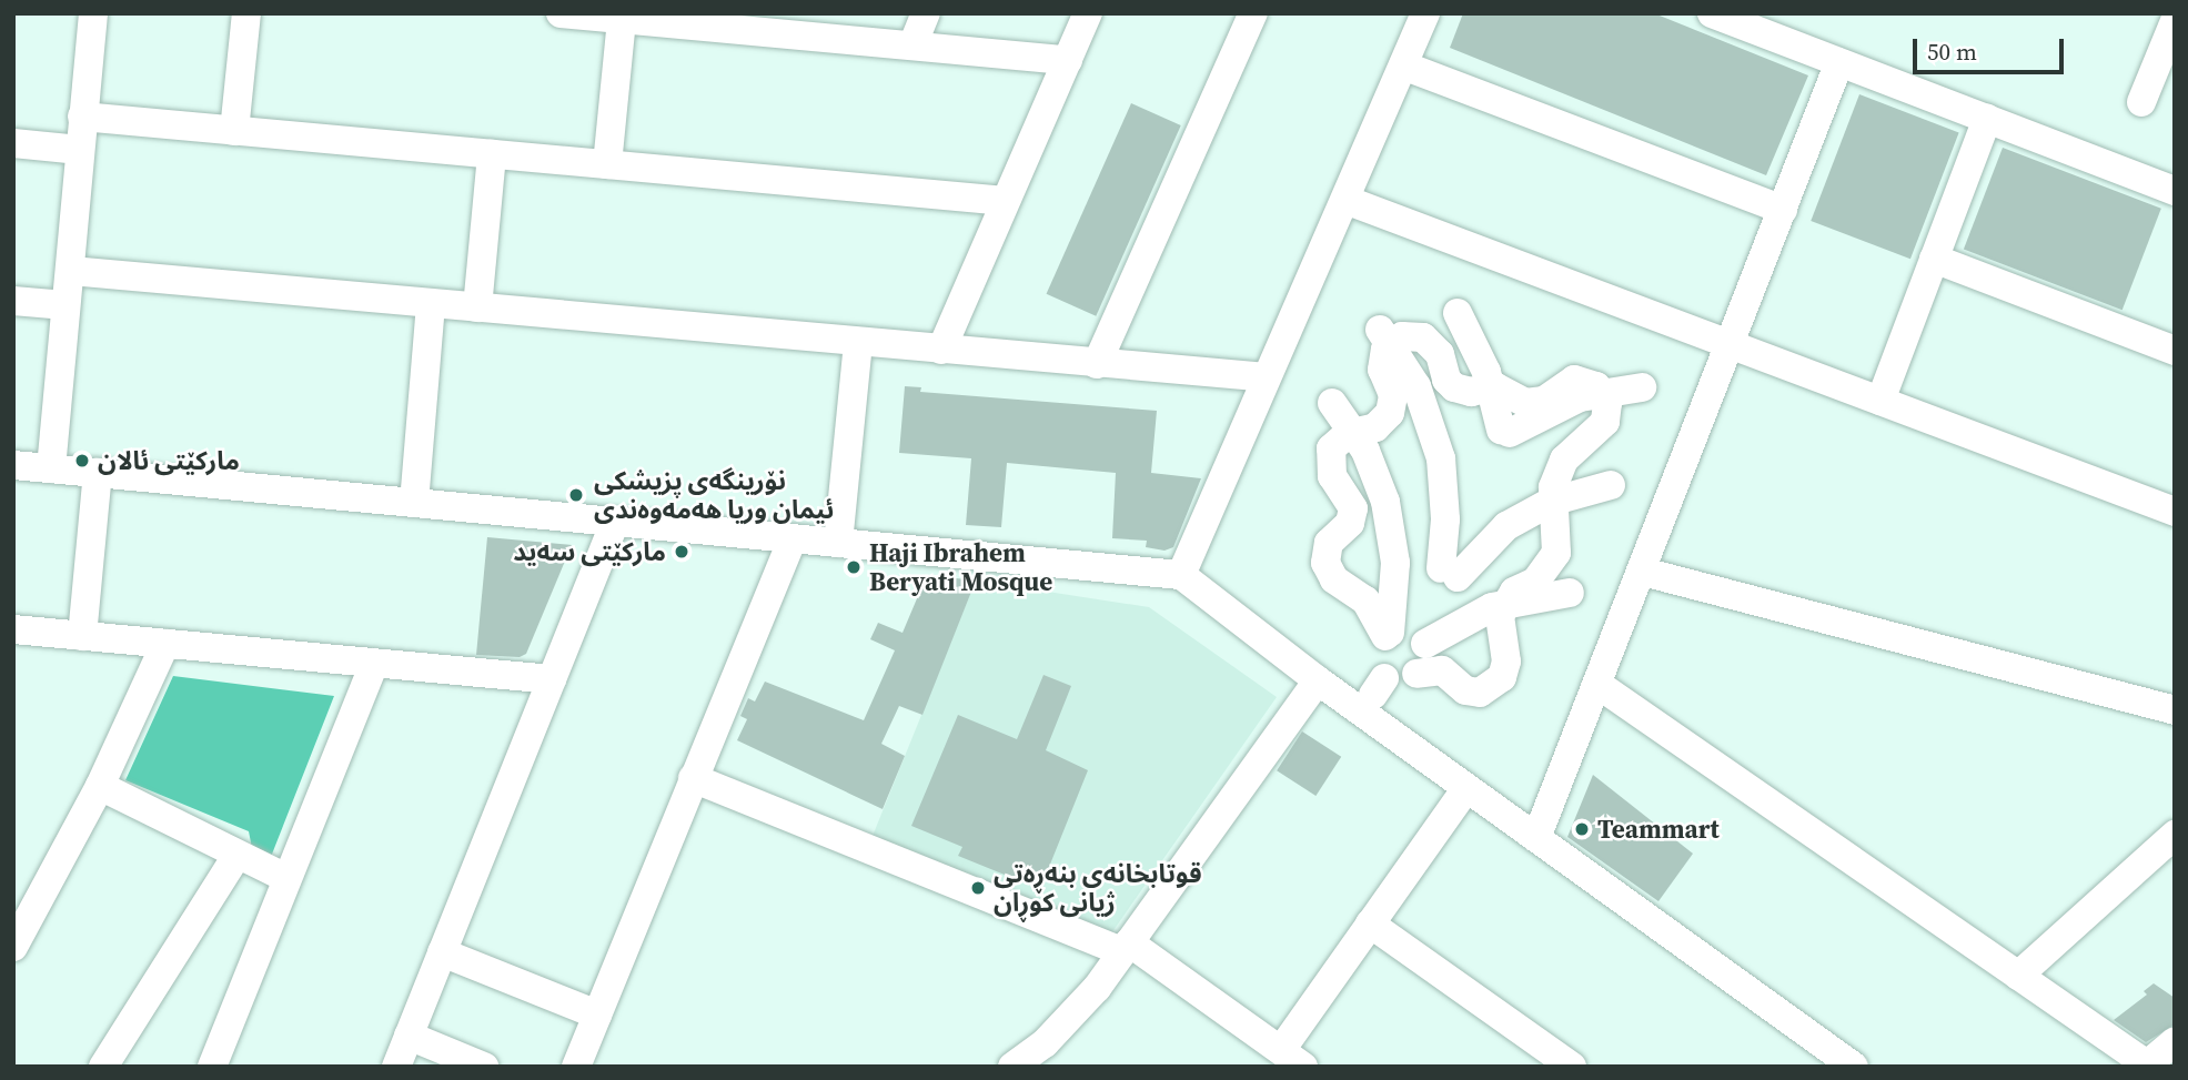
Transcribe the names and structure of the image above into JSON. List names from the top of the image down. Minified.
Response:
{"places":["مارکێتی ئالان","نۆرینگەی پزیشکی ئیمان وریا هەمەوەندی","مارکێتی سەید","Haji Ibrahem Beryati Mosque","Teammart","قوتابخانەی بنەڕەتی ژیانی کوڕان"],"scale_bar":"50 m"}
